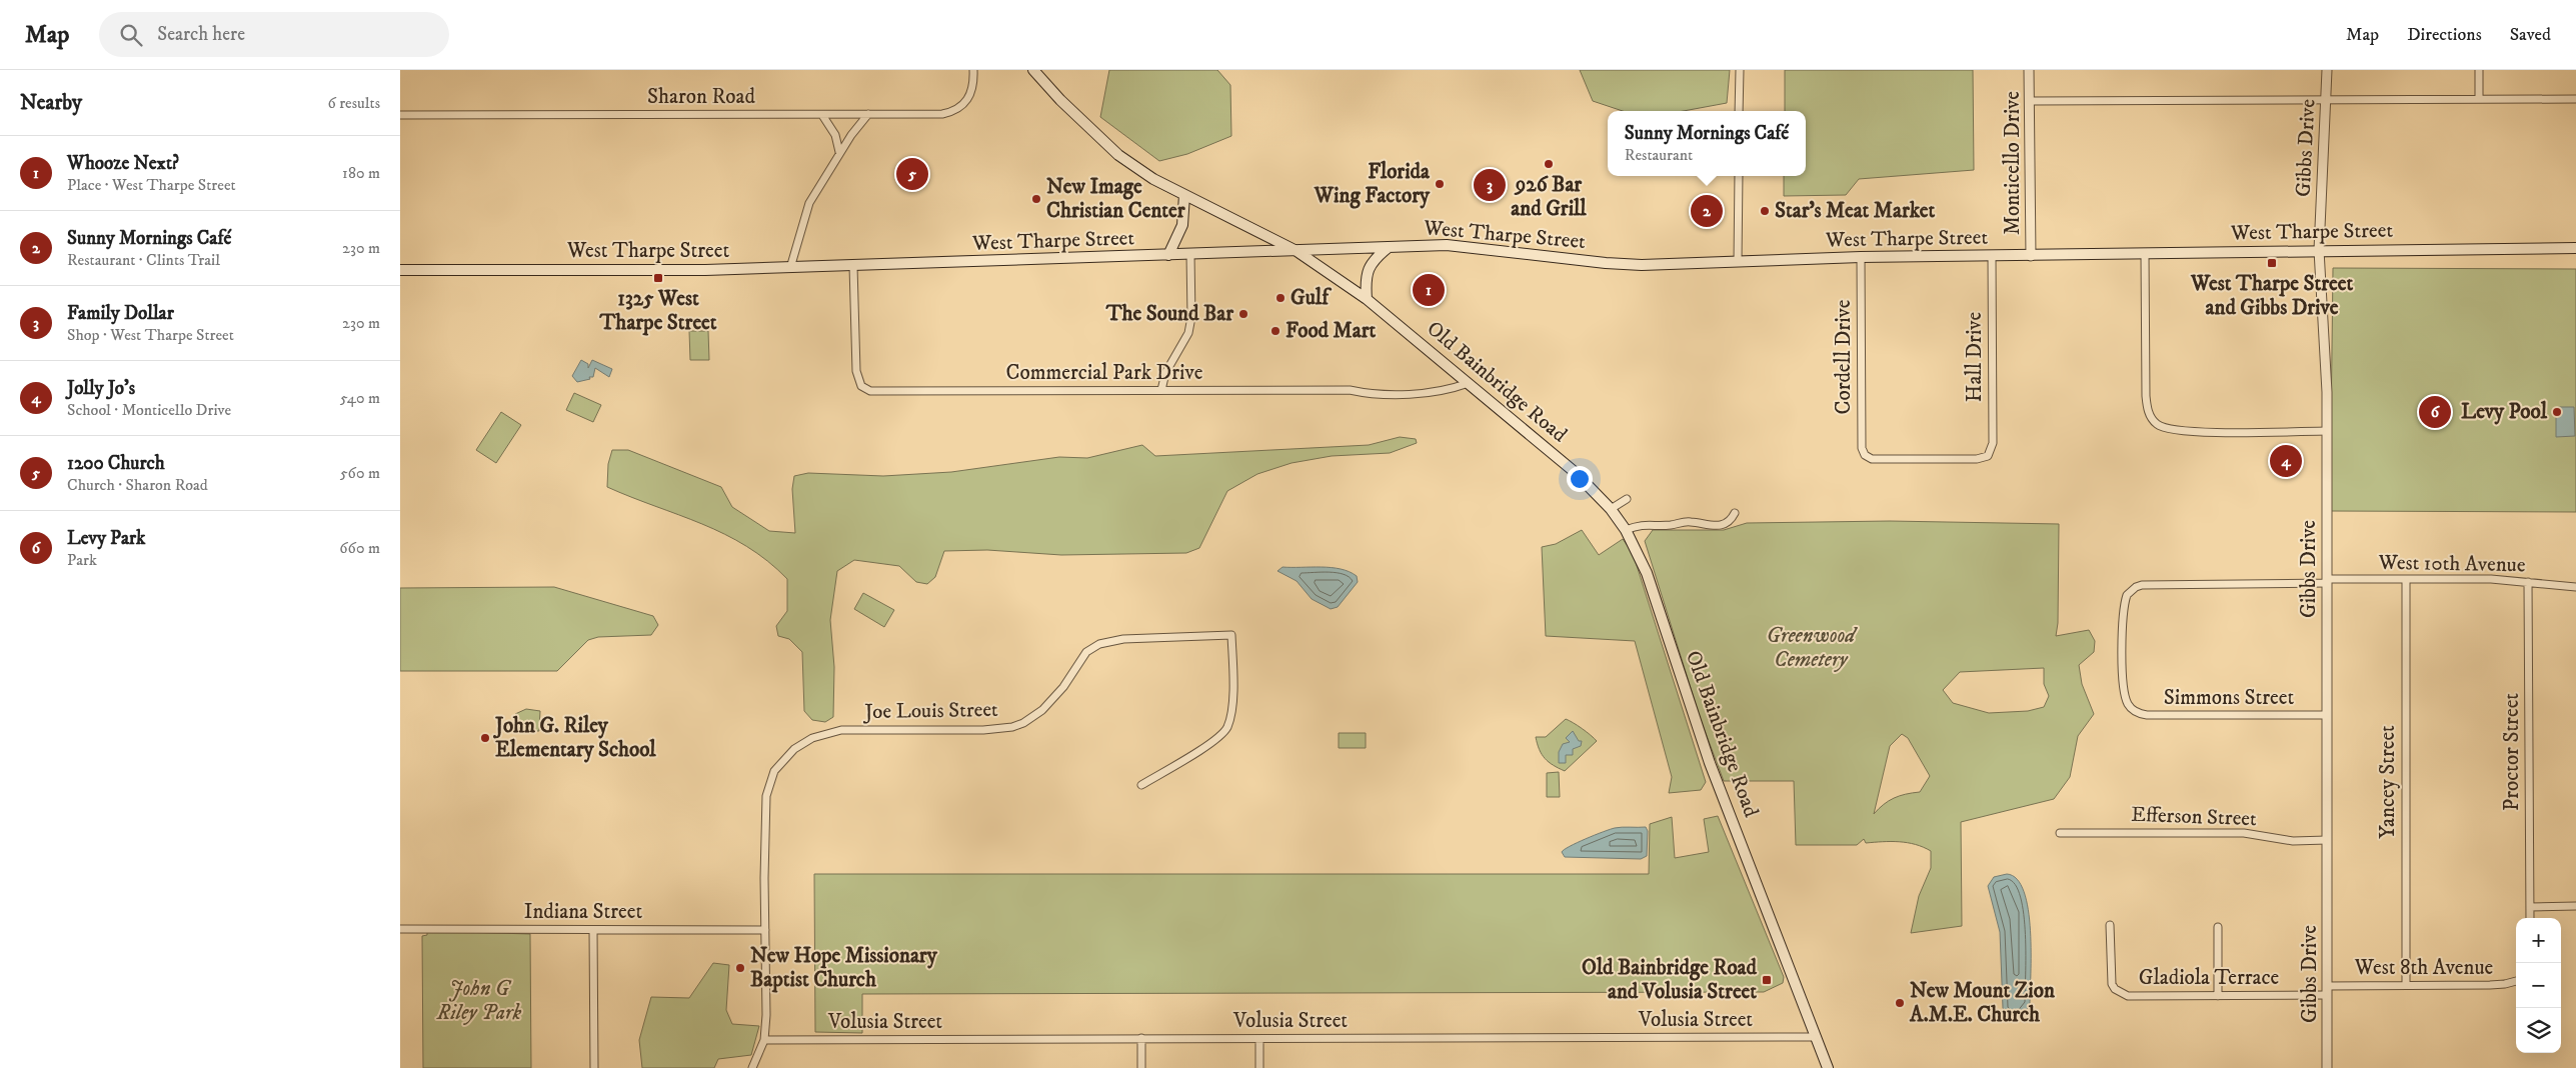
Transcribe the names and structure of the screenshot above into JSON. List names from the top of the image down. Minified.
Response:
{"streets":{"main road":["West Tharpe Street","Old Bainbridge Road"],"street":["Sharon Road","Gibbs Drive","Monticello Drive","Cordell Drive","Hall Drive","Commercial Park Drive","West 10th Avenue","Simmons Street","Joe Louis Street","Proctor Street","Yancey Street","Efferson Street","Indiana Street","West 8th Avenue","Gladiola Terrace","Volusia Street"]},"crossings":[["Gibbs Drive","West Tharpe Street"],["Gibbs Drive","West 10th Avenue"],["Gibbs Drive","Simmons Street"],["Gibbs Drive","Efferson Street"],["Gibbs Drive","West 8th Avenue"],["Gibbs Drive","Gladiola Terrace"],["Monticello Drive","West Tharpe Street"],["West Tharpe Street","Cordell Drive"],["West Tharpe Street","Hall Drive"],["West Tharpe Street","Commercial Park Drive"],["West Tharpe Street","Old Bainbridge Road"],["Cordell Drive","Hall Drive"],["Commercial Park Drive","Old Bainbridge Road"],["Old Bainbridge Road","Volusia Street"],["West 10th Avenue","Simmons Street"],["West 10th Avenue","Proctor Street"],["West 10th Avenue","Yancey Street"],["Joe Louis Street","Indiana Street"],["Joe Louis Street","Volusia Street"],["Yancey Street","West 8th Avenue"],["West 8th Avenue","Gladiola Terrace"]],"parks":["Greenwood Cemetery","John G Riley Park"],"places":{"other":["926 Bar and Grill","Florida Wing Factory","New Image Christian Center","Star's Meat Market","Gulf","The Sound Bar","Food Mart","Levy Pool","John G. Riley Elementary School","New Hope Missionary Baptist Church","New Mount Zion A.M.E. Church"],"transit":["West Tharpe Street and Gibbs Drive","1325 West Tharpe Street","Old Bainbridge Road and Volusia Street"]},"page":{"header":"Map","search":"Search here","nav":["Map","Directions","Saved"],"heading":["Nearby","6 results"],"popup":["Sunny Mornings Café","Restaurant"],"list":[{"mark":"1","name":"Whooze Next?","note":"Place · West Tharpe Street","value":"180 m"},{"mark":"2","name":"Sunny Mornings Café","note":"Restaurant · Clints Trail","value":"230 m"},{"mark":"3","name":"Family Dollar","note":"Shop · West Tharpe Street","value":"230 m"},{"mark":"4","name":"Jolly Jo's","note":"School · Monticello Drive","value":"540 m"},{"mark":"5","name":"1200 Church","note":"Church · Sharon Road","value":"560 m"},{"mark":"6","name":"Levy Park","note":"Park","value":"660 m"}],"pins":["5","3","2","1","6","4"],"map_buttons":["+","−"]}}
